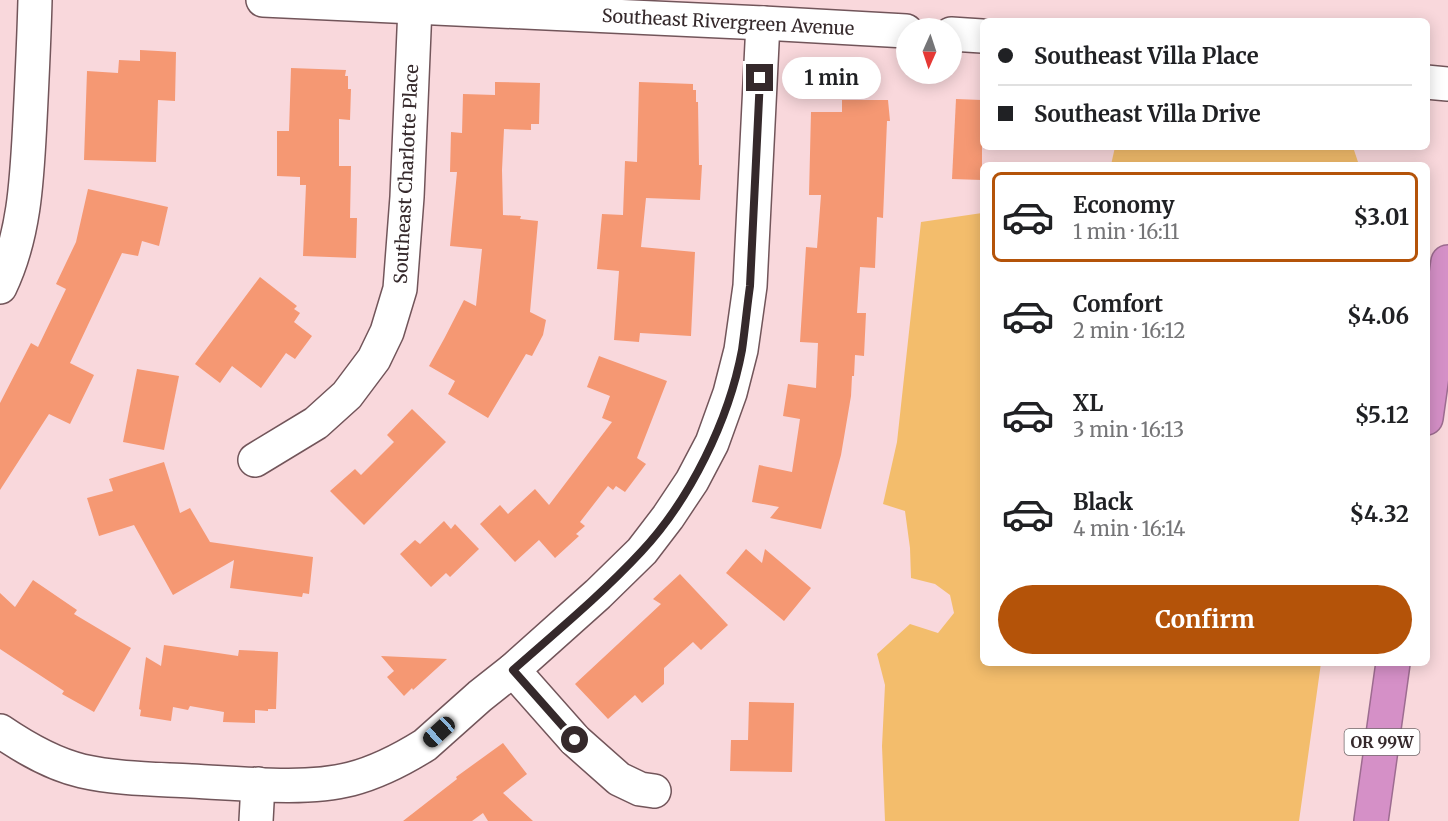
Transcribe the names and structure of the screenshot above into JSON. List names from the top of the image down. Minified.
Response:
{"streets":{"highway":["OR 99W"],"street":["Southeast Rivergreen Avenue","Southeast Charlotte Place"]},"crossings":[["Southeast Rivergreen Avenue","Southeast Charlotte Place"]],"north":"bottom","page":{"banner":["Southeast Villa Place","Southeast Villa Drive"],"bubble":"1 min","list":[{"name":"Economy","note":"1 min · 16:11","value":"$3.01"},{"name":"Comfort","note":"2 min · 16:12","value":"$4.06"},{"name":"XL","note":"3 min · 16:13","value":"$5.12"},{"name":"Black","note":"4 min · 16:14","value":"$4.32"}],"buttons":"Confirm"}}
